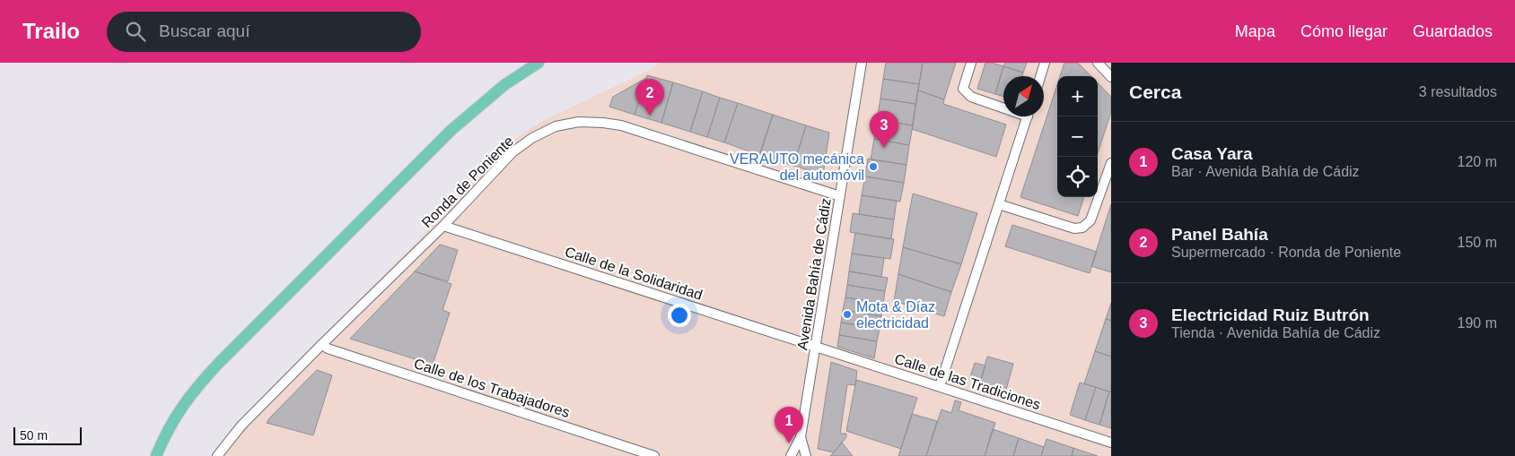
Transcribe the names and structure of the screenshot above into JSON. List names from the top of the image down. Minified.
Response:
{"streets":{"street":["Ronda de Poniente","Calle de la Solidaridad","Avenida Bahía de Cádiz","Calle de las Tradiciones","Calle de los Trabajadores"]},"crossings":[["Ronda de Poniente","Calle de la Solidaridad"],["Ronda de Poniente","Avenida Bahía de Cádiz"],["Ronda de Poniente","Calle de los Trabajadores"],["Calle de la Solidaridad","Avenida Bahía de Cádiz"],["Calle de la Solidaridad","Calle de las Tradiciones"],["Avenida Bahía de Cádiz","Calle de las Tradiciones"]],"places":["VERAUTO mecánica del automóvil","Mota & Díaz electricidad"],"scale_bar":"50 m","north":"top right","page":{"header":"Trailo","search":"Buscar aquí","nav":["Mapa","Cómo llegar","Guardados"],"heading":["Cerca","3 resultados"],"map_buttons":["+","−"],"pins":["2","3","1"],"list":[{"mark":"1","name":"Casa Yara","note":"Bar · Avenida Bahía de Cádiz","value":"120 m"},{"mark":"2","name":"Panel Bahía","note":"Supermercado · Ronda de Poniente","value":"150 m"},{"mark":"3","name":"Electricidad Ruiz Butrón","note":"Tienda · Avenida Bahía de Cádiz","value":"190 m"}],"scale":"50 m"}}
